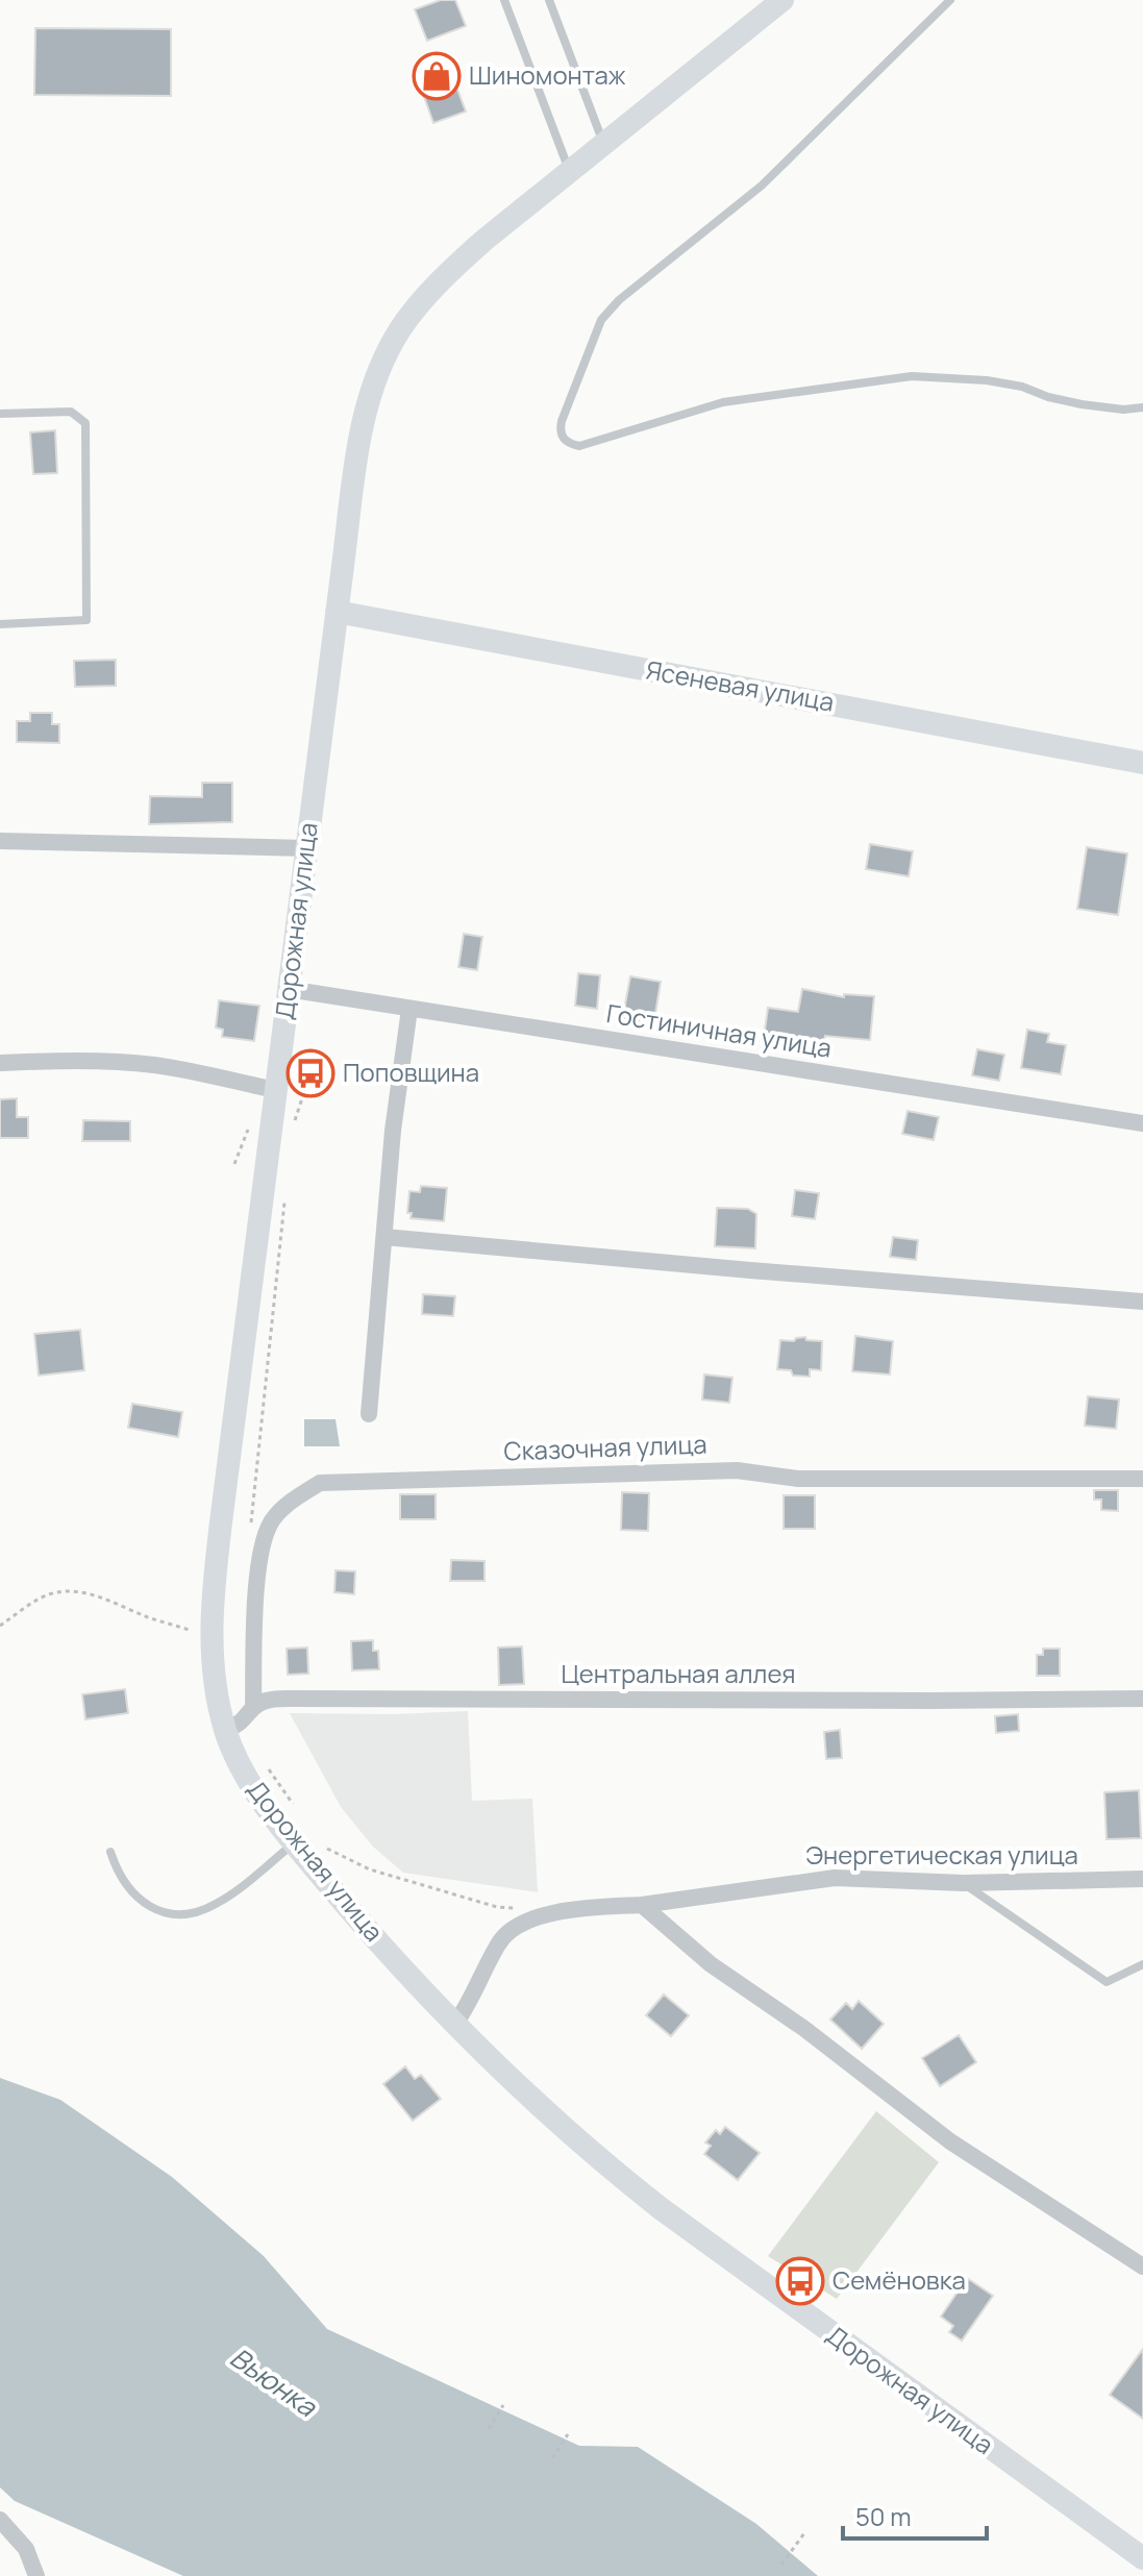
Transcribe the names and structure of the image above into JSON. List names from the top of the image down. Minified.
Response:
{"streets":{"main road":["Ясеневая улица","Дорожная улица"],"street":["Гостиничная улица","Сказочная улица","Центральная аллея","Энергетическая улица"]},"crossings":[["Ясеневая улица","Дорожная улица"],["Дорожная улица","Гостиничная улица"],["Дорожная улица","Центральная аллея"],["Дорожная улица","Энергетическая улица"],["Сказочная улица","Центральная аллея"]],"water":["Вьюнка"],"places":{"shop":["Шиномонтаж"],"bus stop":["Поповщина","Семёновка"]},"scale_bar":"50 m"}
